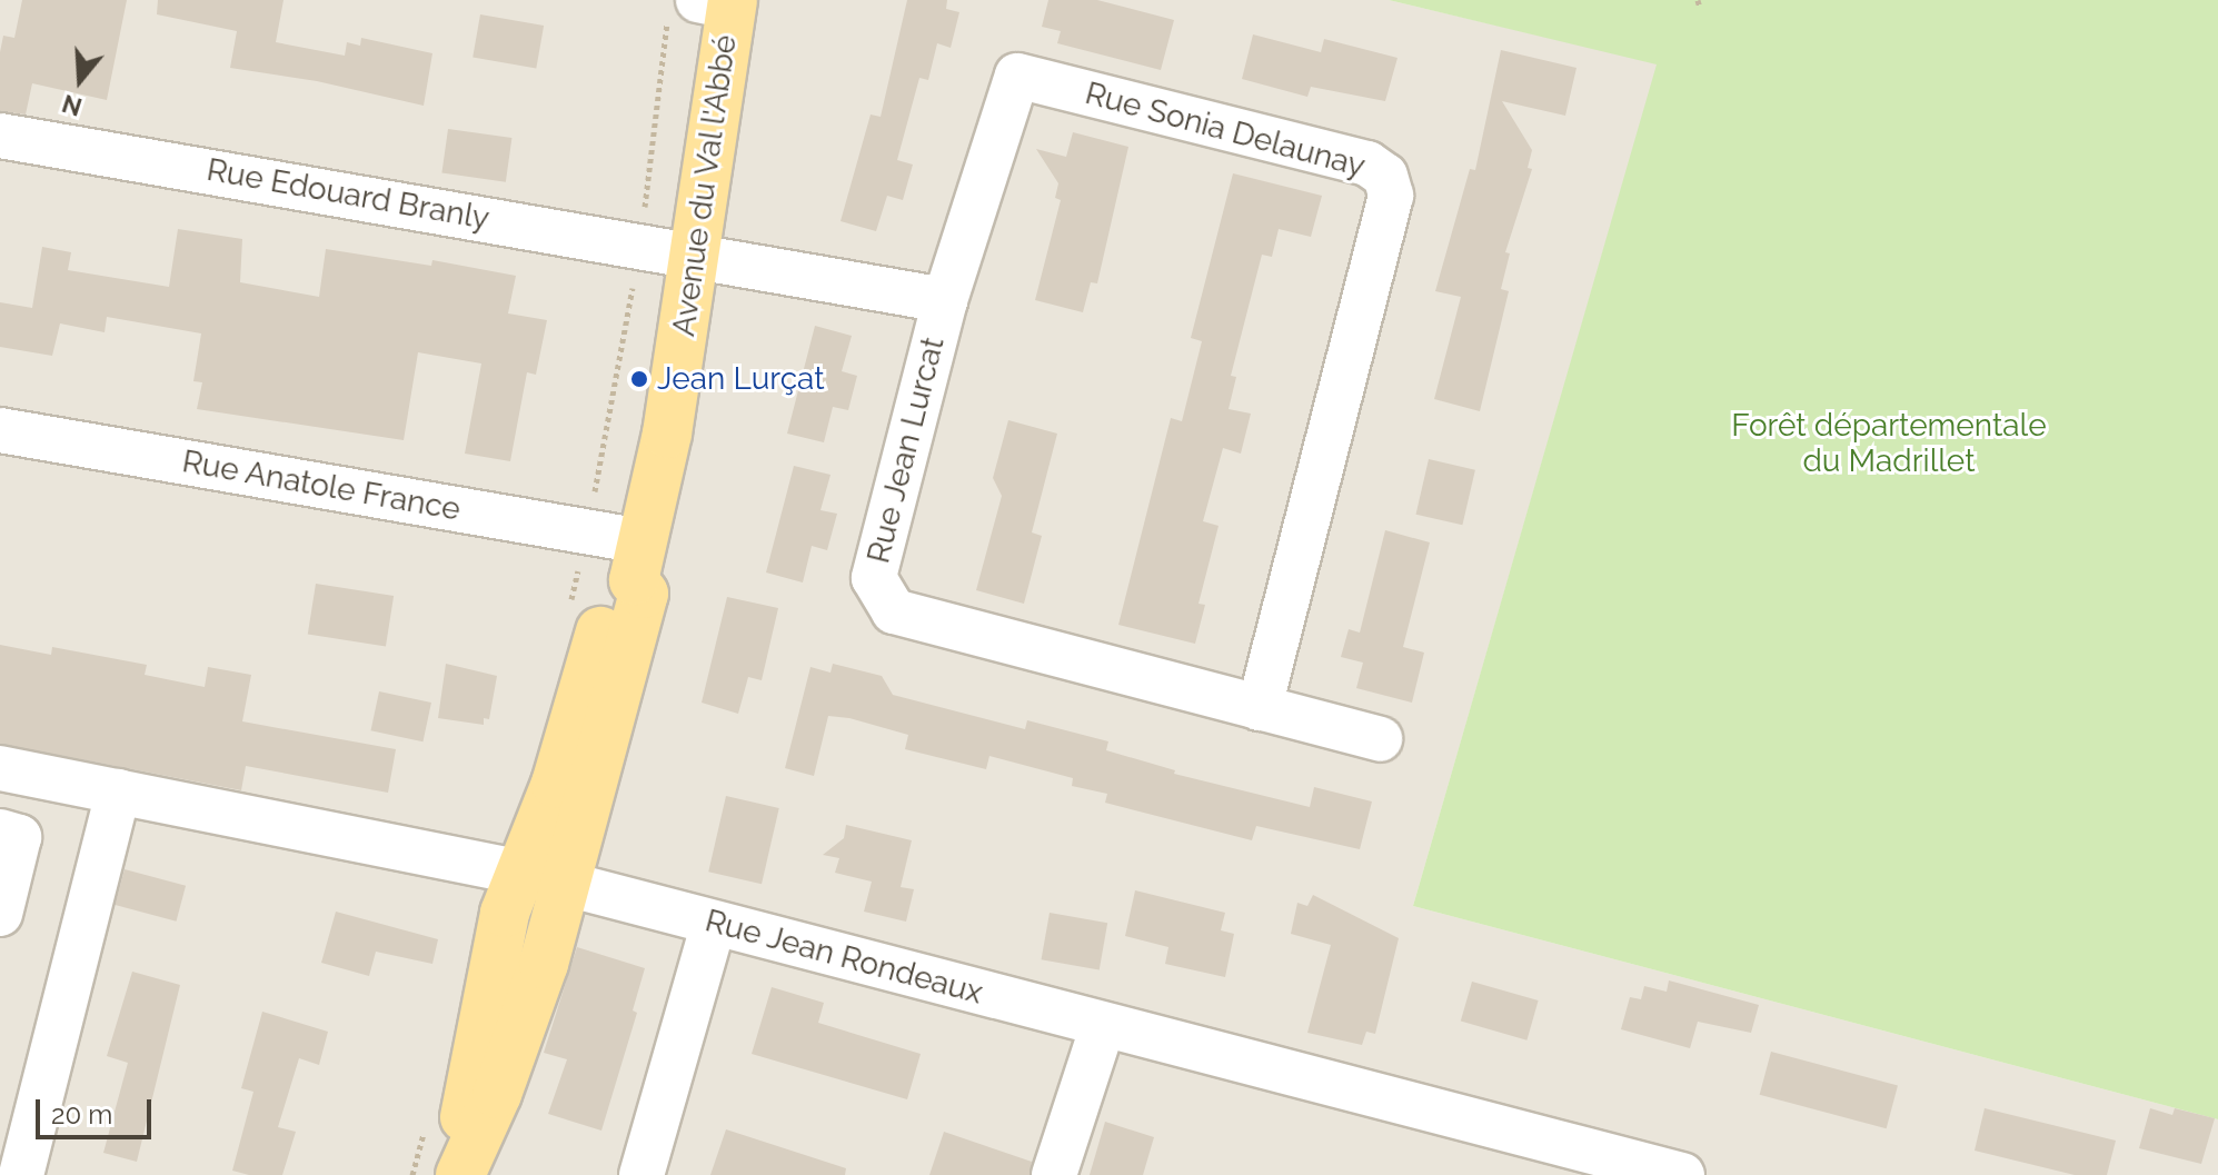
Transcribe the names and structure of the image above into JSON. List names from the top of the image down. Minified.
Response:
{"streets":{"main road":["Avenue du Val l'Abbé"],"street":["Rue Sonia Delaunay","Rue Edouard Branly","Rue Jean Lurcat","Rue Anatole France","Rue Jean Rondeaux"]},"crossings":[["Rue Sonia Delaunay","Rue Jean Lurcat"],["Avenue du Val l'Abbé","Rue Edouard Branly"],["Avenue du Val l'Abbé","Rue Jean Lurcat"],["Avenue du Val l'Abbé","Rue Anatole France"],["Avenue du Val l'Abbé","Rue Jean Rondeaux"],["Rue Edouard Branly","Rue Jean Lurcat"]],"parks":["Forêt départementale du Madrillet"],"places":["Jean Lurçat"],"scale_bar":"20 m","north":"bottom"}
